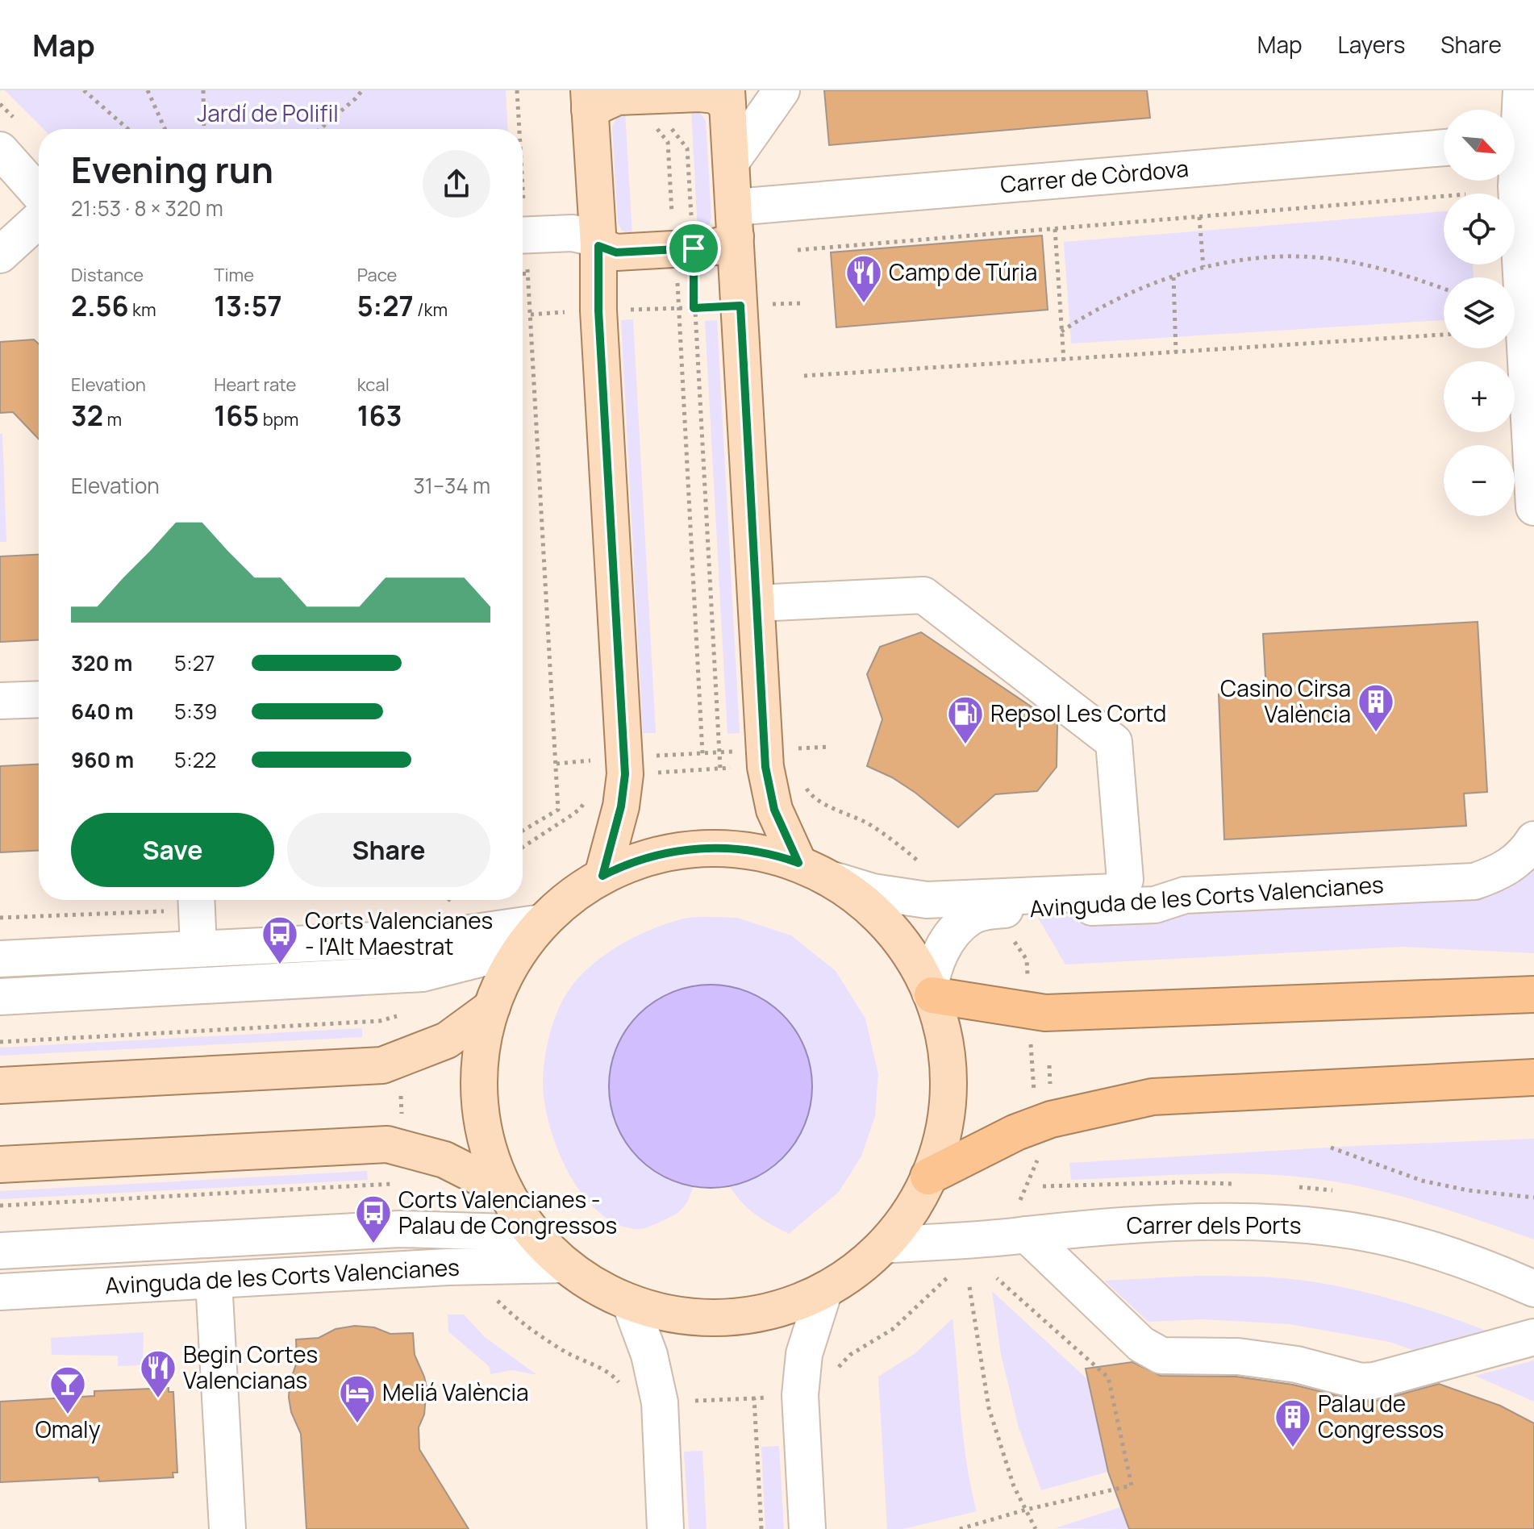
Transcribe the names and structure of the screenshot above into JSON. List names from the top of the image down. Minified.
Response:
{"streets":{"street":["Carrer de Còrdova","Avinguda de les Corts Valencianes","Carrer dels Ports"]},"parks":["Jardí de Polifil"],"places":{"restaurant":["Camp de Túria","Begin Cortes Valencianas"],"building":["Casino Cirsa València","Palau de Congressos"],"fuel station":["Repsol Les Cortd"],"bus stop":["Corts Valencianes - l'Alt Maestrat","Corts Valencianes - Palau de Congressos"],"bar":["Omaly"],"hotel":["Meliá València"]},"north":"bottom right","page":{"header":"Map","nav":["Map","Layers","Share"],"map_buttons":["+","−"],"heading":["Evening run","21:53 · 8 × 320 m"],"stats":[["Distance","2.56 km"],["Time","13:57"],["Pace","5:27 /km"],["Elevation","32 m"],["Heart rate","165 bpm"],["kcal","163"]],"chart":["Elevation","31–34 m"],"list":[{"name":"320 m","note":"5:27"},{"name":"640 m","note":"5:39"},{"name":"960 m","note":"5:22"}],"buttons":["Save","Share"]}}
